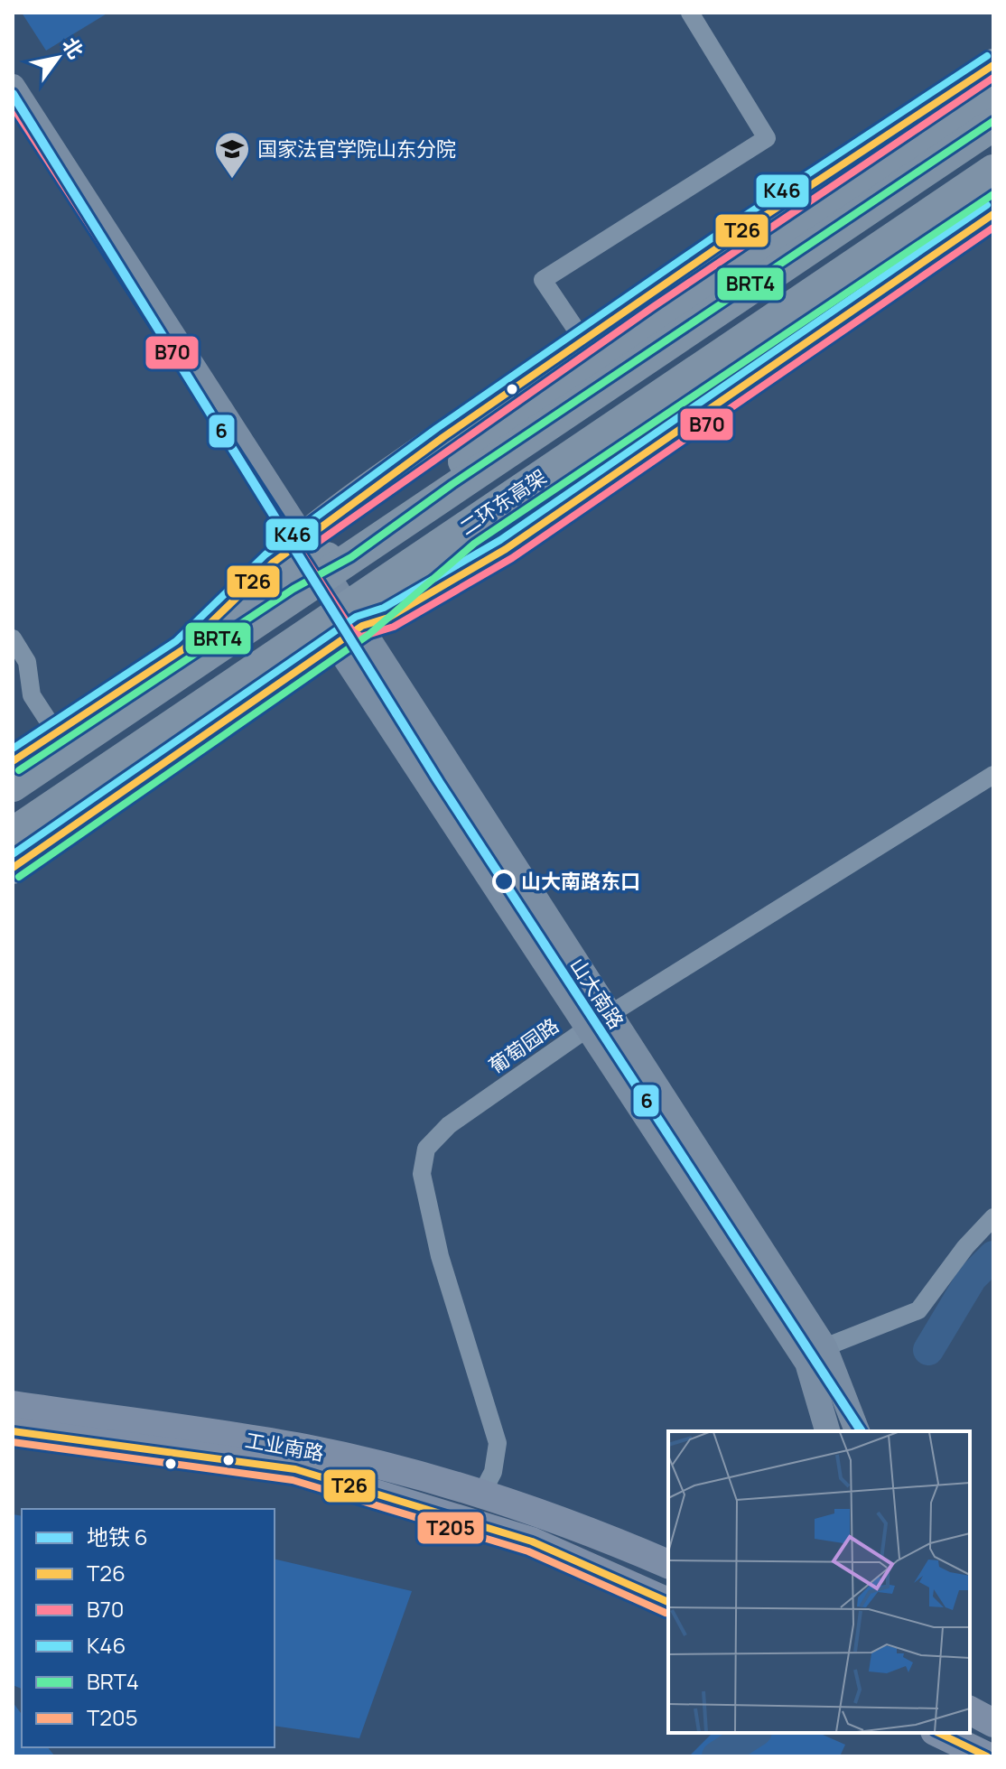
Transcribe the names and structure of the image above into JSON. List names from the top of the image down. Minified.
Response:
{"streets":{"highway":["二环东高架"],"main road":["山大南路","工业南路"],"street":["葡萄园路"]},"crossings":[["二环东高架","山大南路"],["山大南路","葡萄园路"],["葡萄园路","工业南路"]],"places":{"school or university":["国家法官学院山东分院"],"other":["山大南路东口"]},"lines":["transit line K46","transit line T26","transit line B70","metro line 6","transit line BRT4","transit line T205"],"legend":["地铁 6","T26","B70","K46","BRT4","T205"],"north":"top right"}
